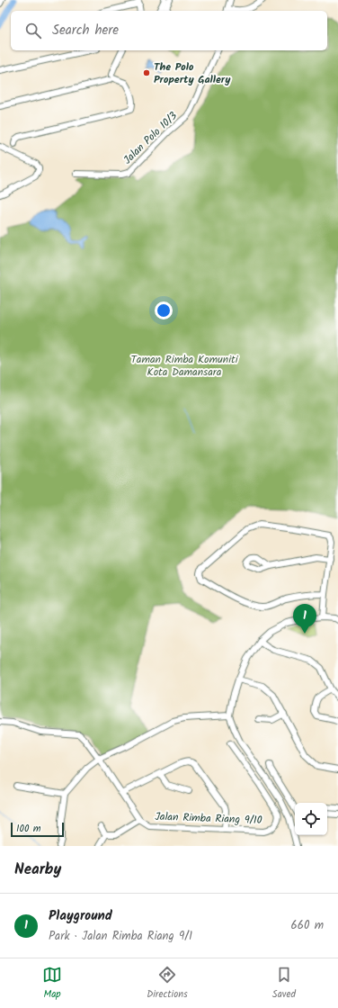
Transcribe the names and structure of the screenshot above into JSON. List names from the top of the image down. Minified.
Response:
{"streets":{"street":["Jalan Polo 10/3","Jalan Rimba Riang 9/10"]},"parks":["Taman Rimba Komuniti Kota Damansara"],"places":["The Polo Property Gallery"],"scale_bar":"100 m","page":{"search":"Search here","pins":"1","scale":"100 m","heading":"Nearby","list":[{"mark":"1","name":"Playground","note":"Park · Jalan Rimba Riang 9/1","value":"660 m"}],"nav":["Map","Directions","Saved"]}}
